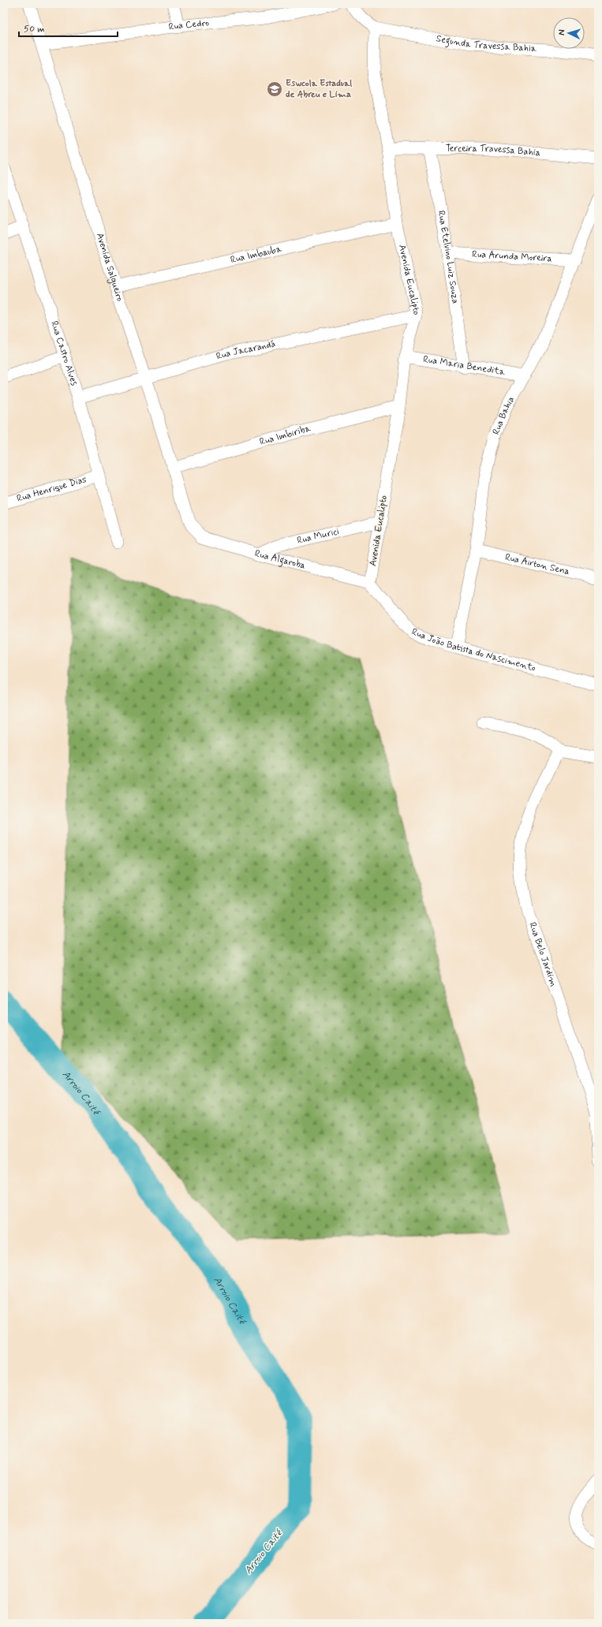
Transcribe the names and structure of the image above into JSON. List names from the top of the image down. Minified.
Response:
{"streets":{"street":["Rua Cedro","Segunda Travessa Bahia","Terceira Travessa Bahia","Rua Imbauba","Rua Etelvino Luiz Souza","Rua Arunda Moreira","Avenida Salgueiro","Avenida Eucalipto","Rua Jacarandá","Rua Castro Alves","Rua Maria Benedita","Rua Bahia","Rua Imbiriba","Rua Henrique Dias","Rua Murici","Rua Algaroba","Rua Airton Sena","Rua João Batista do Nascimento","Rua Belo Jardim"]},"crossings":[["Rua Cedro","Avenida Salgueiro"],["Segunda Travessa Bahia","Avenida Eucalipto"],["Terceira Travessa Bahia","Rua Etelvino Luiz Souza"],["Terceira Travessa Bahia","Avenida Eucalipto"],["Rua Imbauba","Avenida Salgueiro"],["Rua Imbauba","Avenida Eucalipto"],["Rua Etelvino Luiz Souza","Rua Arunda Moreira"],["Rua Etelvino Luiz Souza","Rua Maria Benedita"],["Rua Arunda Moreira","Rua Bahia"],["Avenida Salgueiro","Rua Jacarandá"],["Avenida Salgueiro","Rua Imbiriba"],["Avenida Salgueiro","Rua Algaroba"],["Avenida Eucalipto","Rua Jacarandá"],["Avenida Eucalipto","Rua Maria Benedita"],["Avenida Eucalipto","Rua Imbiriba"],["Avenida Eucalipto","Rua Murici"],["Avenida Eucalipto","Rua Algaroba"],["Avenida Eucalipto","Rua João Batista do Nascimento"],["Rua Jacarandá","Rua Castro Alves"],["Rua Castro Alves","Rua Henrique Dias"],["Rua Maria Benedita","Rua Bahia"],["Rua Bahia","Rua Airton Sena"],["Rua Bahia","Rua João Batista do Nascimento"],["Rua Murici","Rua Algaroba"],["Rua Algaroba","Rua João Batista do Nascimento"]],"water":["Arroio Caité"],"places":{"school or university":["Eswcola Estadual de Abreu e Lima"]},"scale_bar":"50 m","north":"left"}
